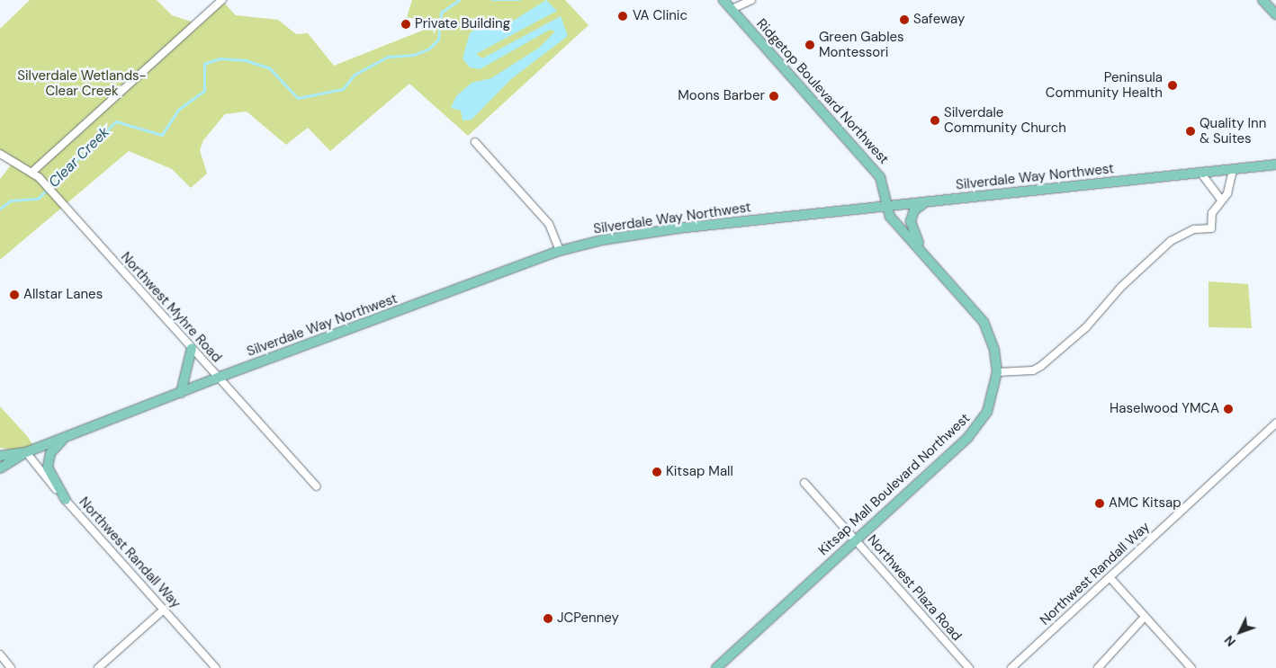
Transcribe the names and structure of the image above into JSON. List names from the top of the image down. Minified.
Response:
{"streets":{"main road":["Ridgetop Boulevard Northwest","Silverdale Way Northwest","Kitsap Mall Boulevard Northwest"],"street":["Northwest Myhre Road","Northwest Randall Way","Northwest Plaza Road"]},"crossings":[["Ridgetop Boulevard Northwest","Silverdale Way Northwest"],["Ridgetop Boulevard Northwest","Kitsap Mall Boulevard Northwest"],["Silverdale Way Northwest","Northwest Myhre Road"],["Silverdale Way Northwest","Kitsap Mall Boulevard Northwest"],["Silverdale Way Northwest","Northwest Randall Way"],["Kitsap Mall Boulevard Northwest","Northwest Plaza Road"]],"water":["Clear Creek"],"parks":["Silverdale Wetlands- Clear Creek"],"places":["VA Clinic","Safeway","Private Building","Green Gables Montessori","Peninsula Community Health","Moons Barber","Silverdale Community Church","Quality Inn & Suites","Allstar Lanes","Haselwood YMCA","Kitsap Mall","AMC Kitsap","JCPenney"],"north":"bottom left"}
